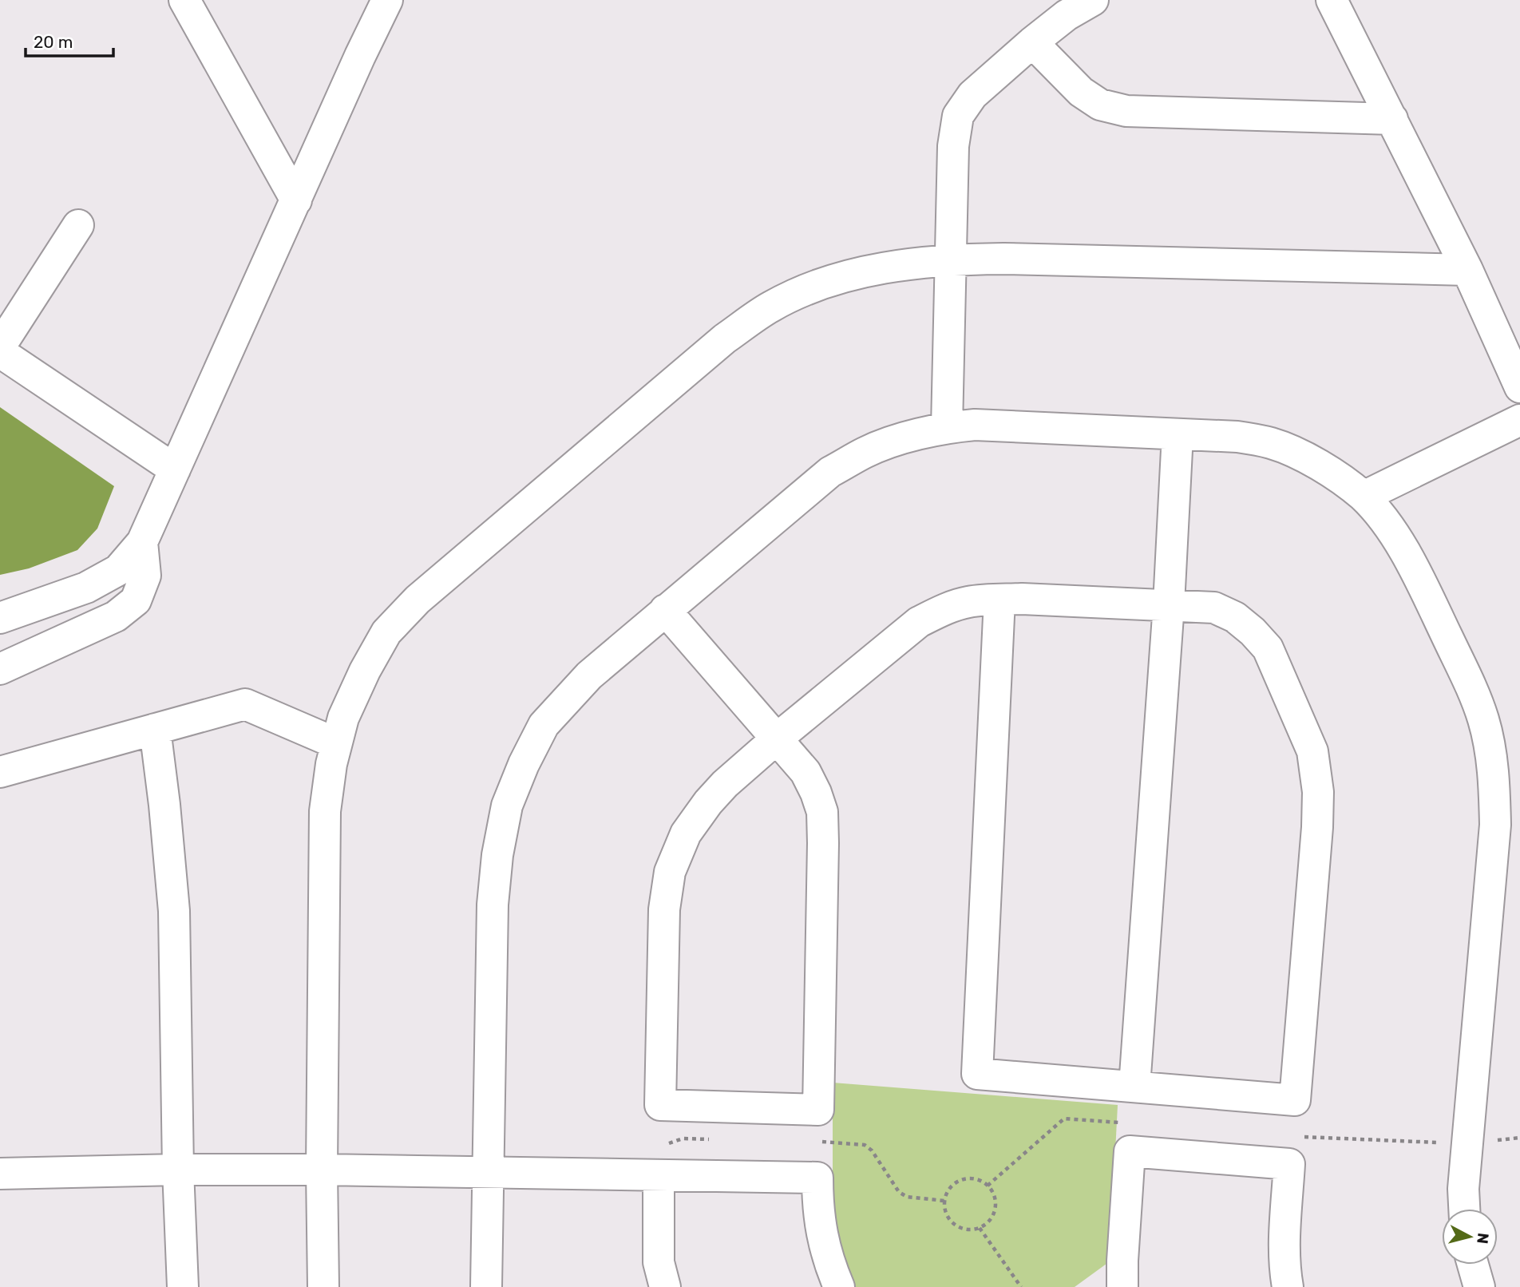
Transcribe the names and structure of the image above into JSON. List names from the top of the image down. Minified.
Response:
{"scale_bar":"20 m","north":"right"}
